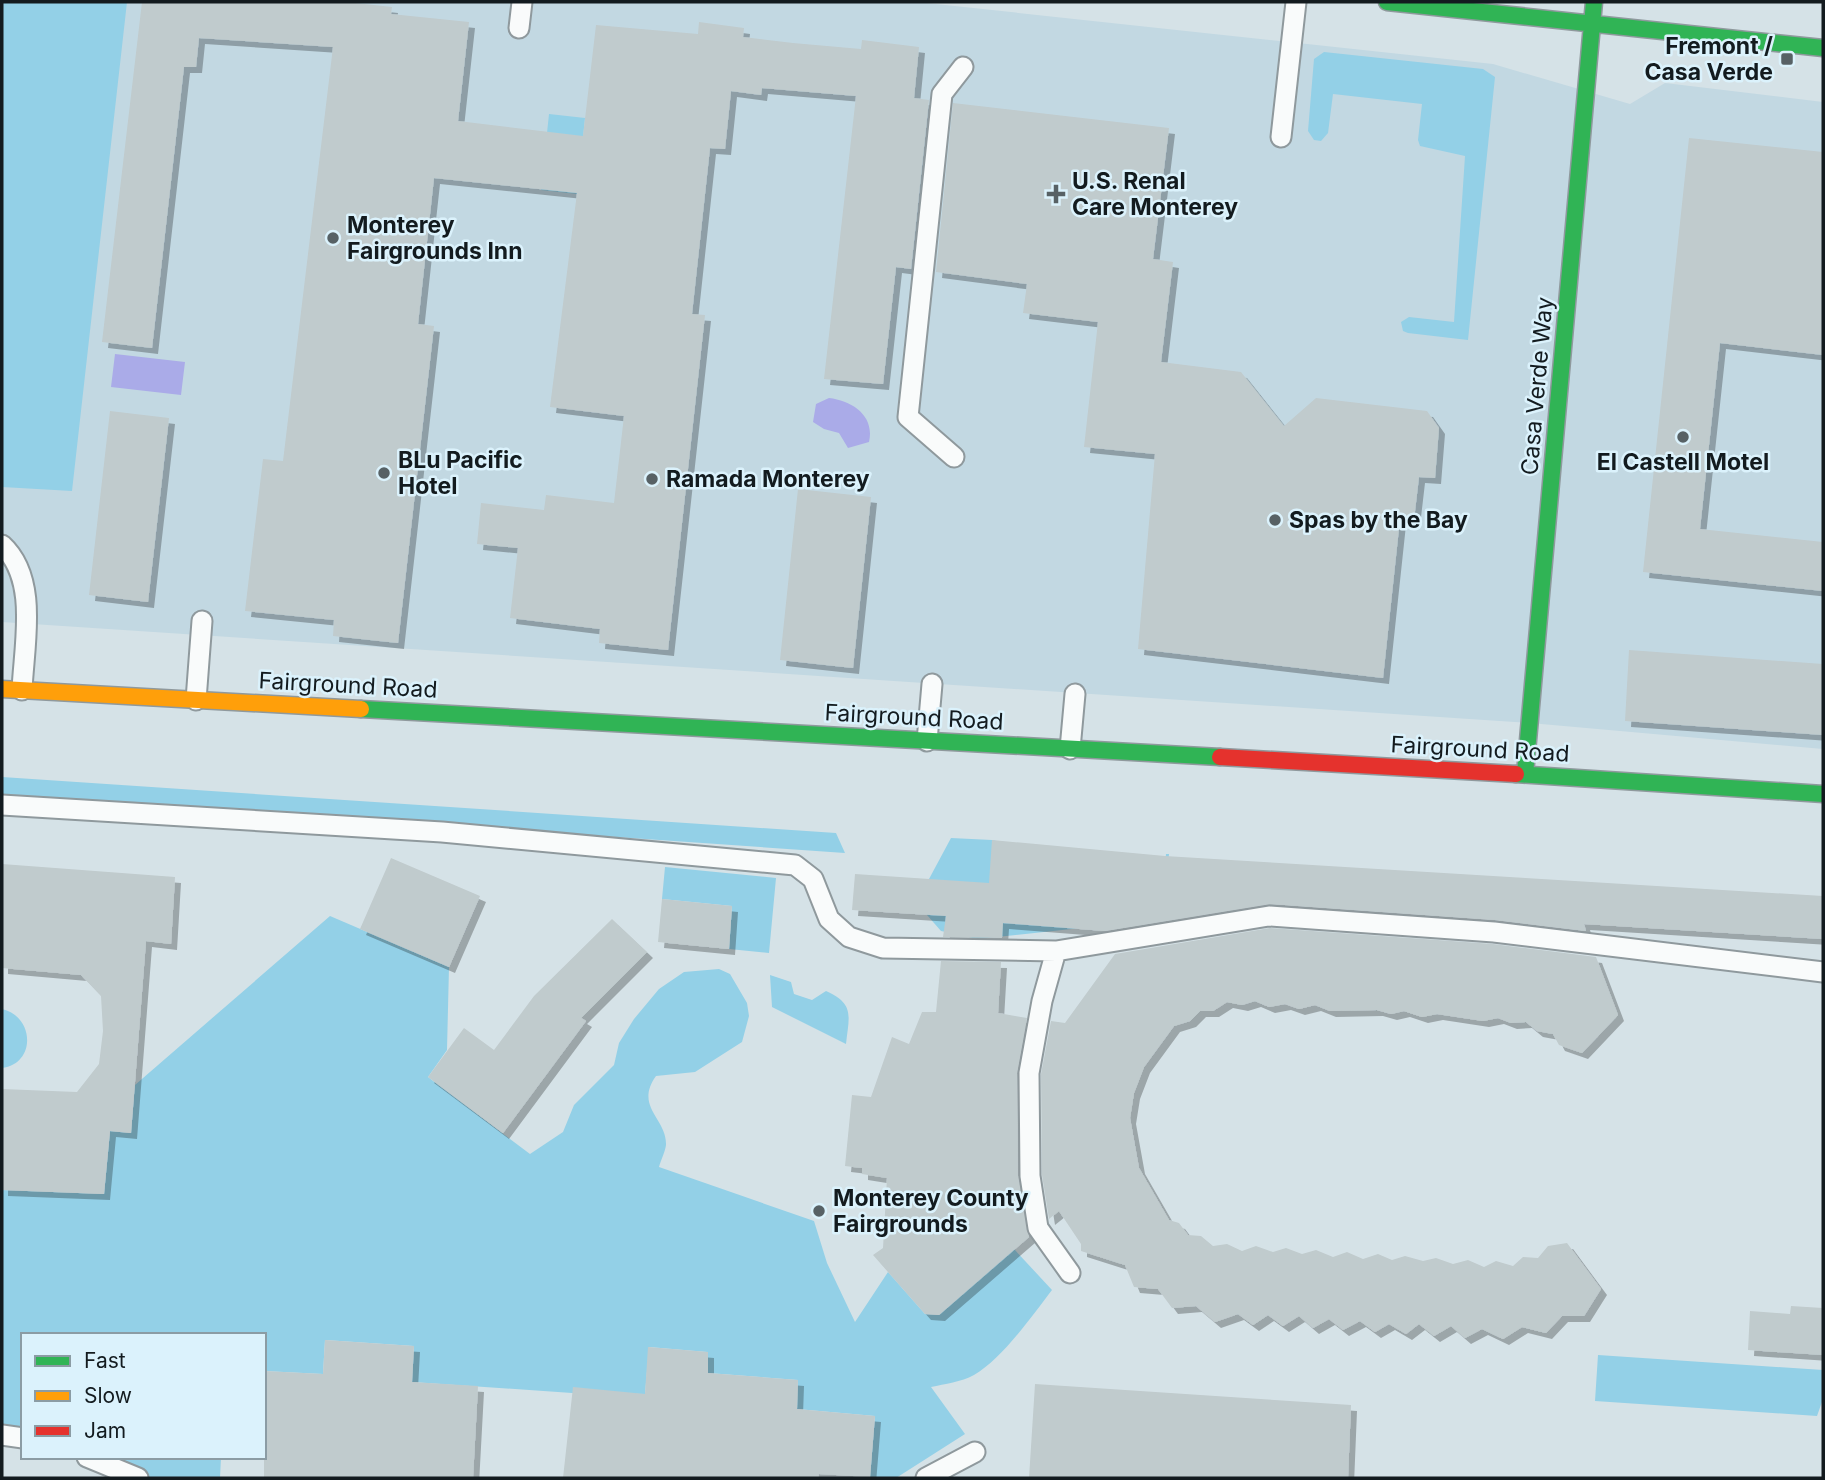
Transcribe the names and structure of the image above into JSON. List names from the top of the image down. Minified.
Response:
{"streets":{"street":["Casa Verde Way","Fairground Road"]},"crossings":[["Casa Verde Way","Fairground Road"]],"places":{"transit":["Fremont / Casa Verde"],"health":["U.S. Renal Care Monterey"],"other":["Monterey Fairgrounds Inn","El Castell Motel","BLu Pacific Hotel","Ramada Monterey","Spas by the Bay","Monterey County Fairgrounds"]},"legend":["Fast","Slow","Jam"]}
